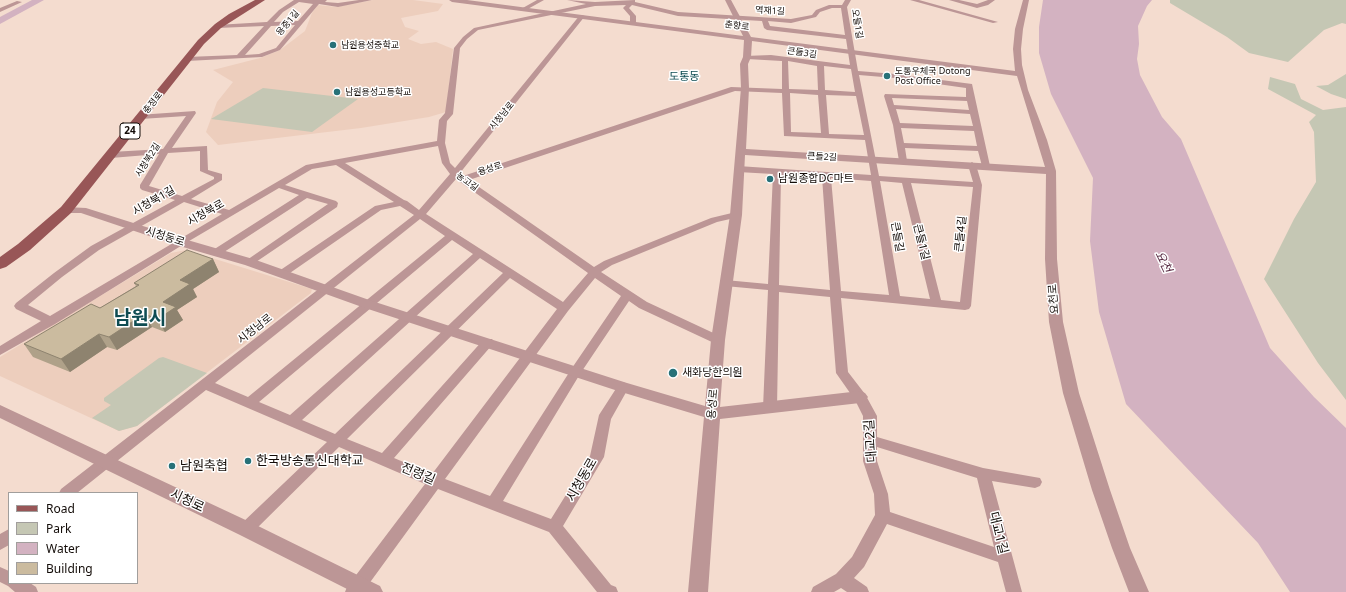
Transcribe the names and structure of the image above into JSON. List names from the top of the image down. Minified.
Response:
{"streets":{"main road":["충정로","24"],"street":["역재1길","용중1길","오들1길","춘향로","큰들3길","시청남로","큰들2길","시청북2길","용성로","농고길","시청북1길","시청북로","큰들4길","시청동로","큰들길","큰들1길","요천로","대교2길","전령길","시청로","대교1길"]},"crossings":[["역재1길","오들1길"],["역재1길","용성로"],["역재1길","농고길"],["용중1길","충정로"],["오들1길","춘향로"],["오들1길","큰들길"],["춘향로","시청남로"],["춘향로","용성로"],["춘향로","농고길"],["춘향로","큰들길"],["춘향로","요천로"],["큰들3길","용성로"],["큰들3길","큰들길"],["충정로","시청북2길"],["충정로","시청북1길"],["충정로","시청동로"],["시청남로","용성로"],["시청남로","농고길"],["시청남로","시청동로"],["시청남로","전령길"],["시청남로","시청로"],["큰들2길","용성로"],["큰들2길","큰들4길"],["큰들2길","큰들길"],["큰들2길","요천로"],["시청북2길","시청북1길"],["시청북2길","시청북로"],["용성로","농고길"],["용성로","시청동로"],["농고길","시청북로"],["시청북1길","시청북로"],["시청북1길","시청동로"],["시청북로","시청동로"],["큰들4길","큰들1길"],["시청동로","전령길"]],"districts":["도통동","남원시"],"water":["요천"],"places":["남원용성중학교","도통우체국 Dotong Post Office","남원용성고등학교","남원종합DC마트","새화당한의원","한국방송통신대학교","남원축협"],"legend":["Road","Park","Water","Building"]}
